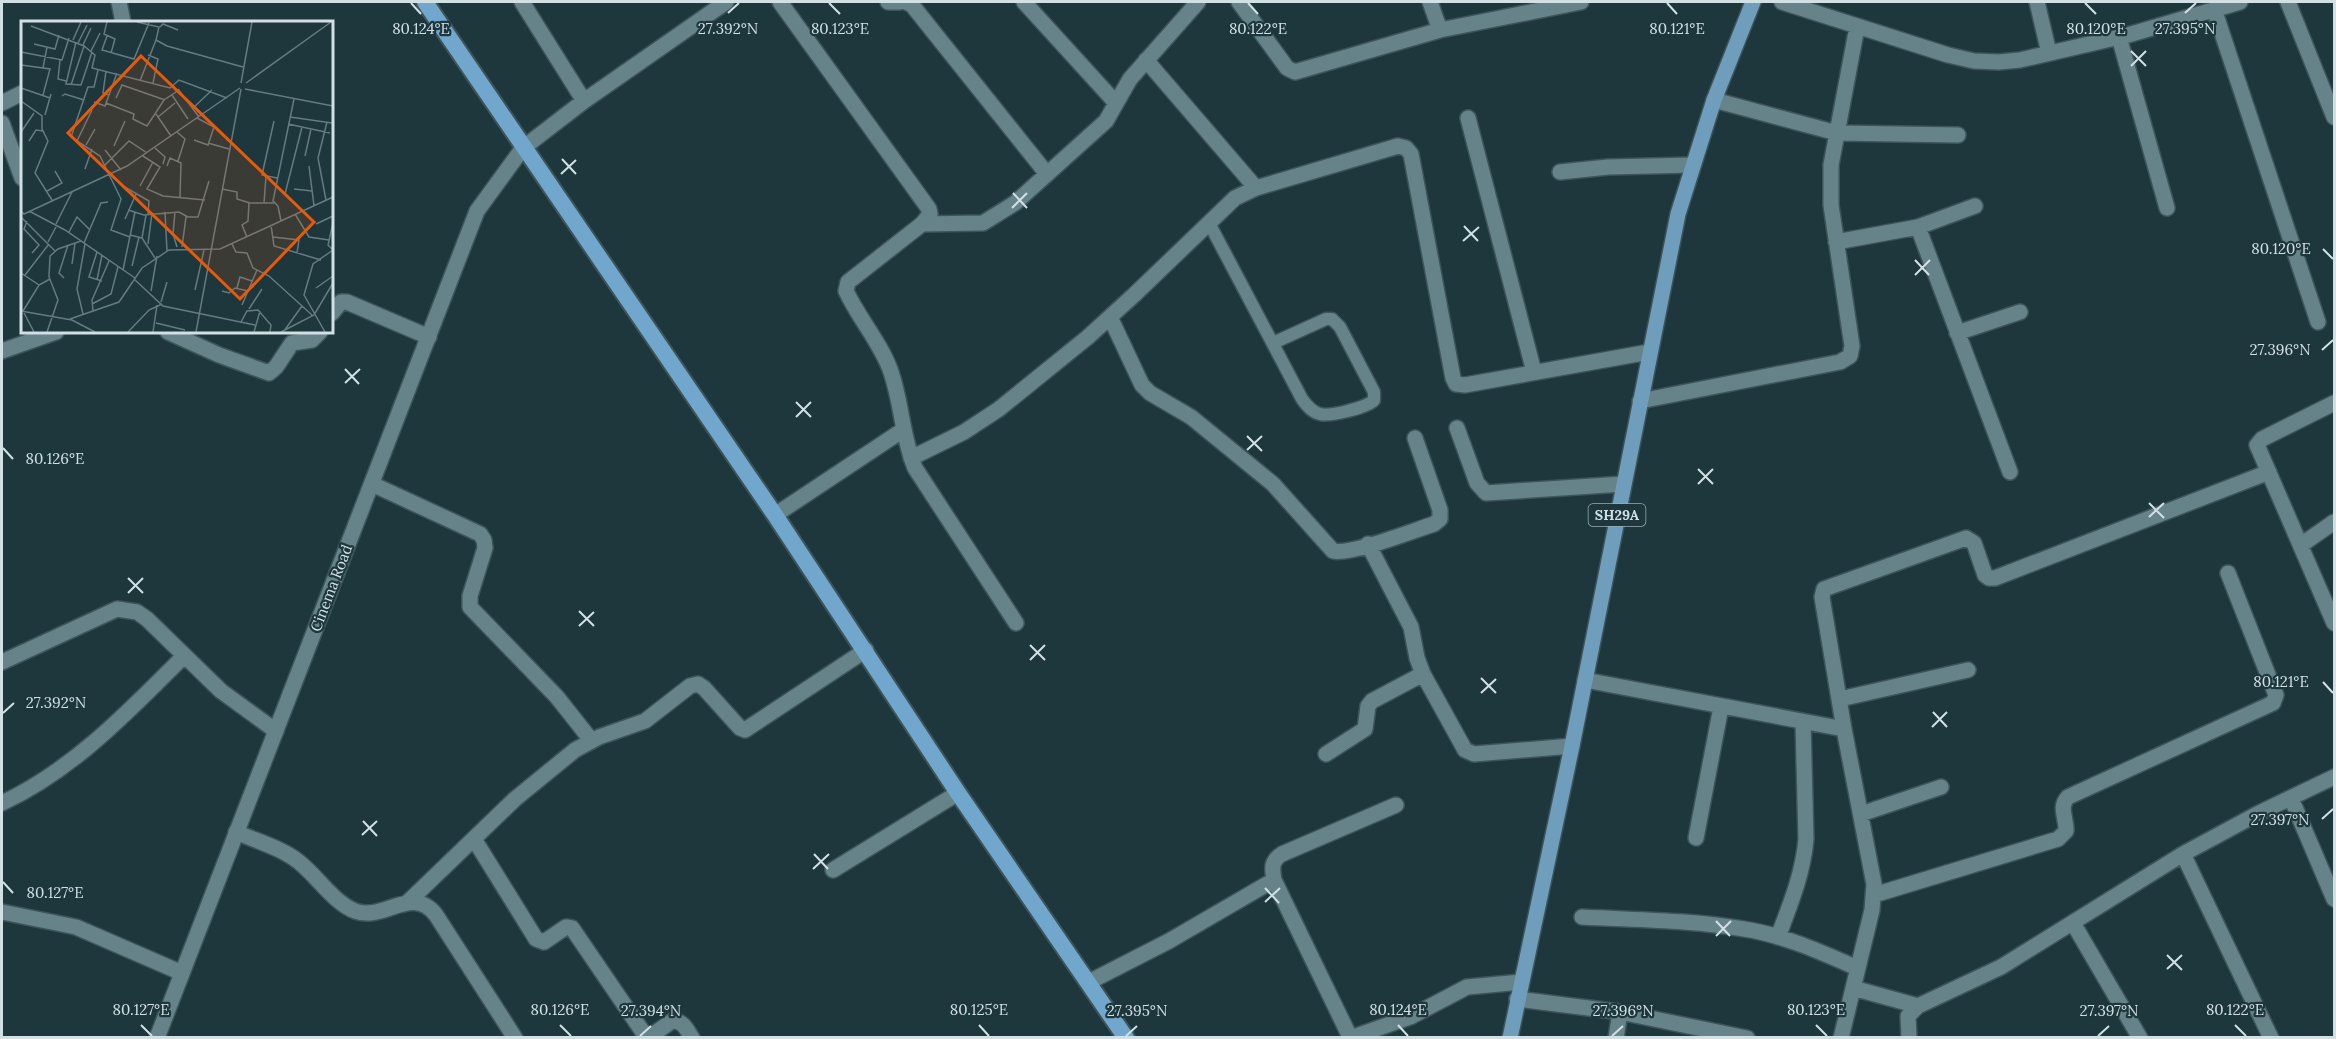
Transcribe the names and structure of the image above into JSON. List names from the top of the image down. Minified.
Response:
{"streets":{"main road":["SH29A"],"street":["Cinema Road"]},"coordinates":["27.392°N","27.395°N","80.124°E","80.123°E","80.122°E","80.121°E","80.120°E","27.396°N","80.126°E","27.397°N","80.127°E","80.125°E","27.394°N"]}
